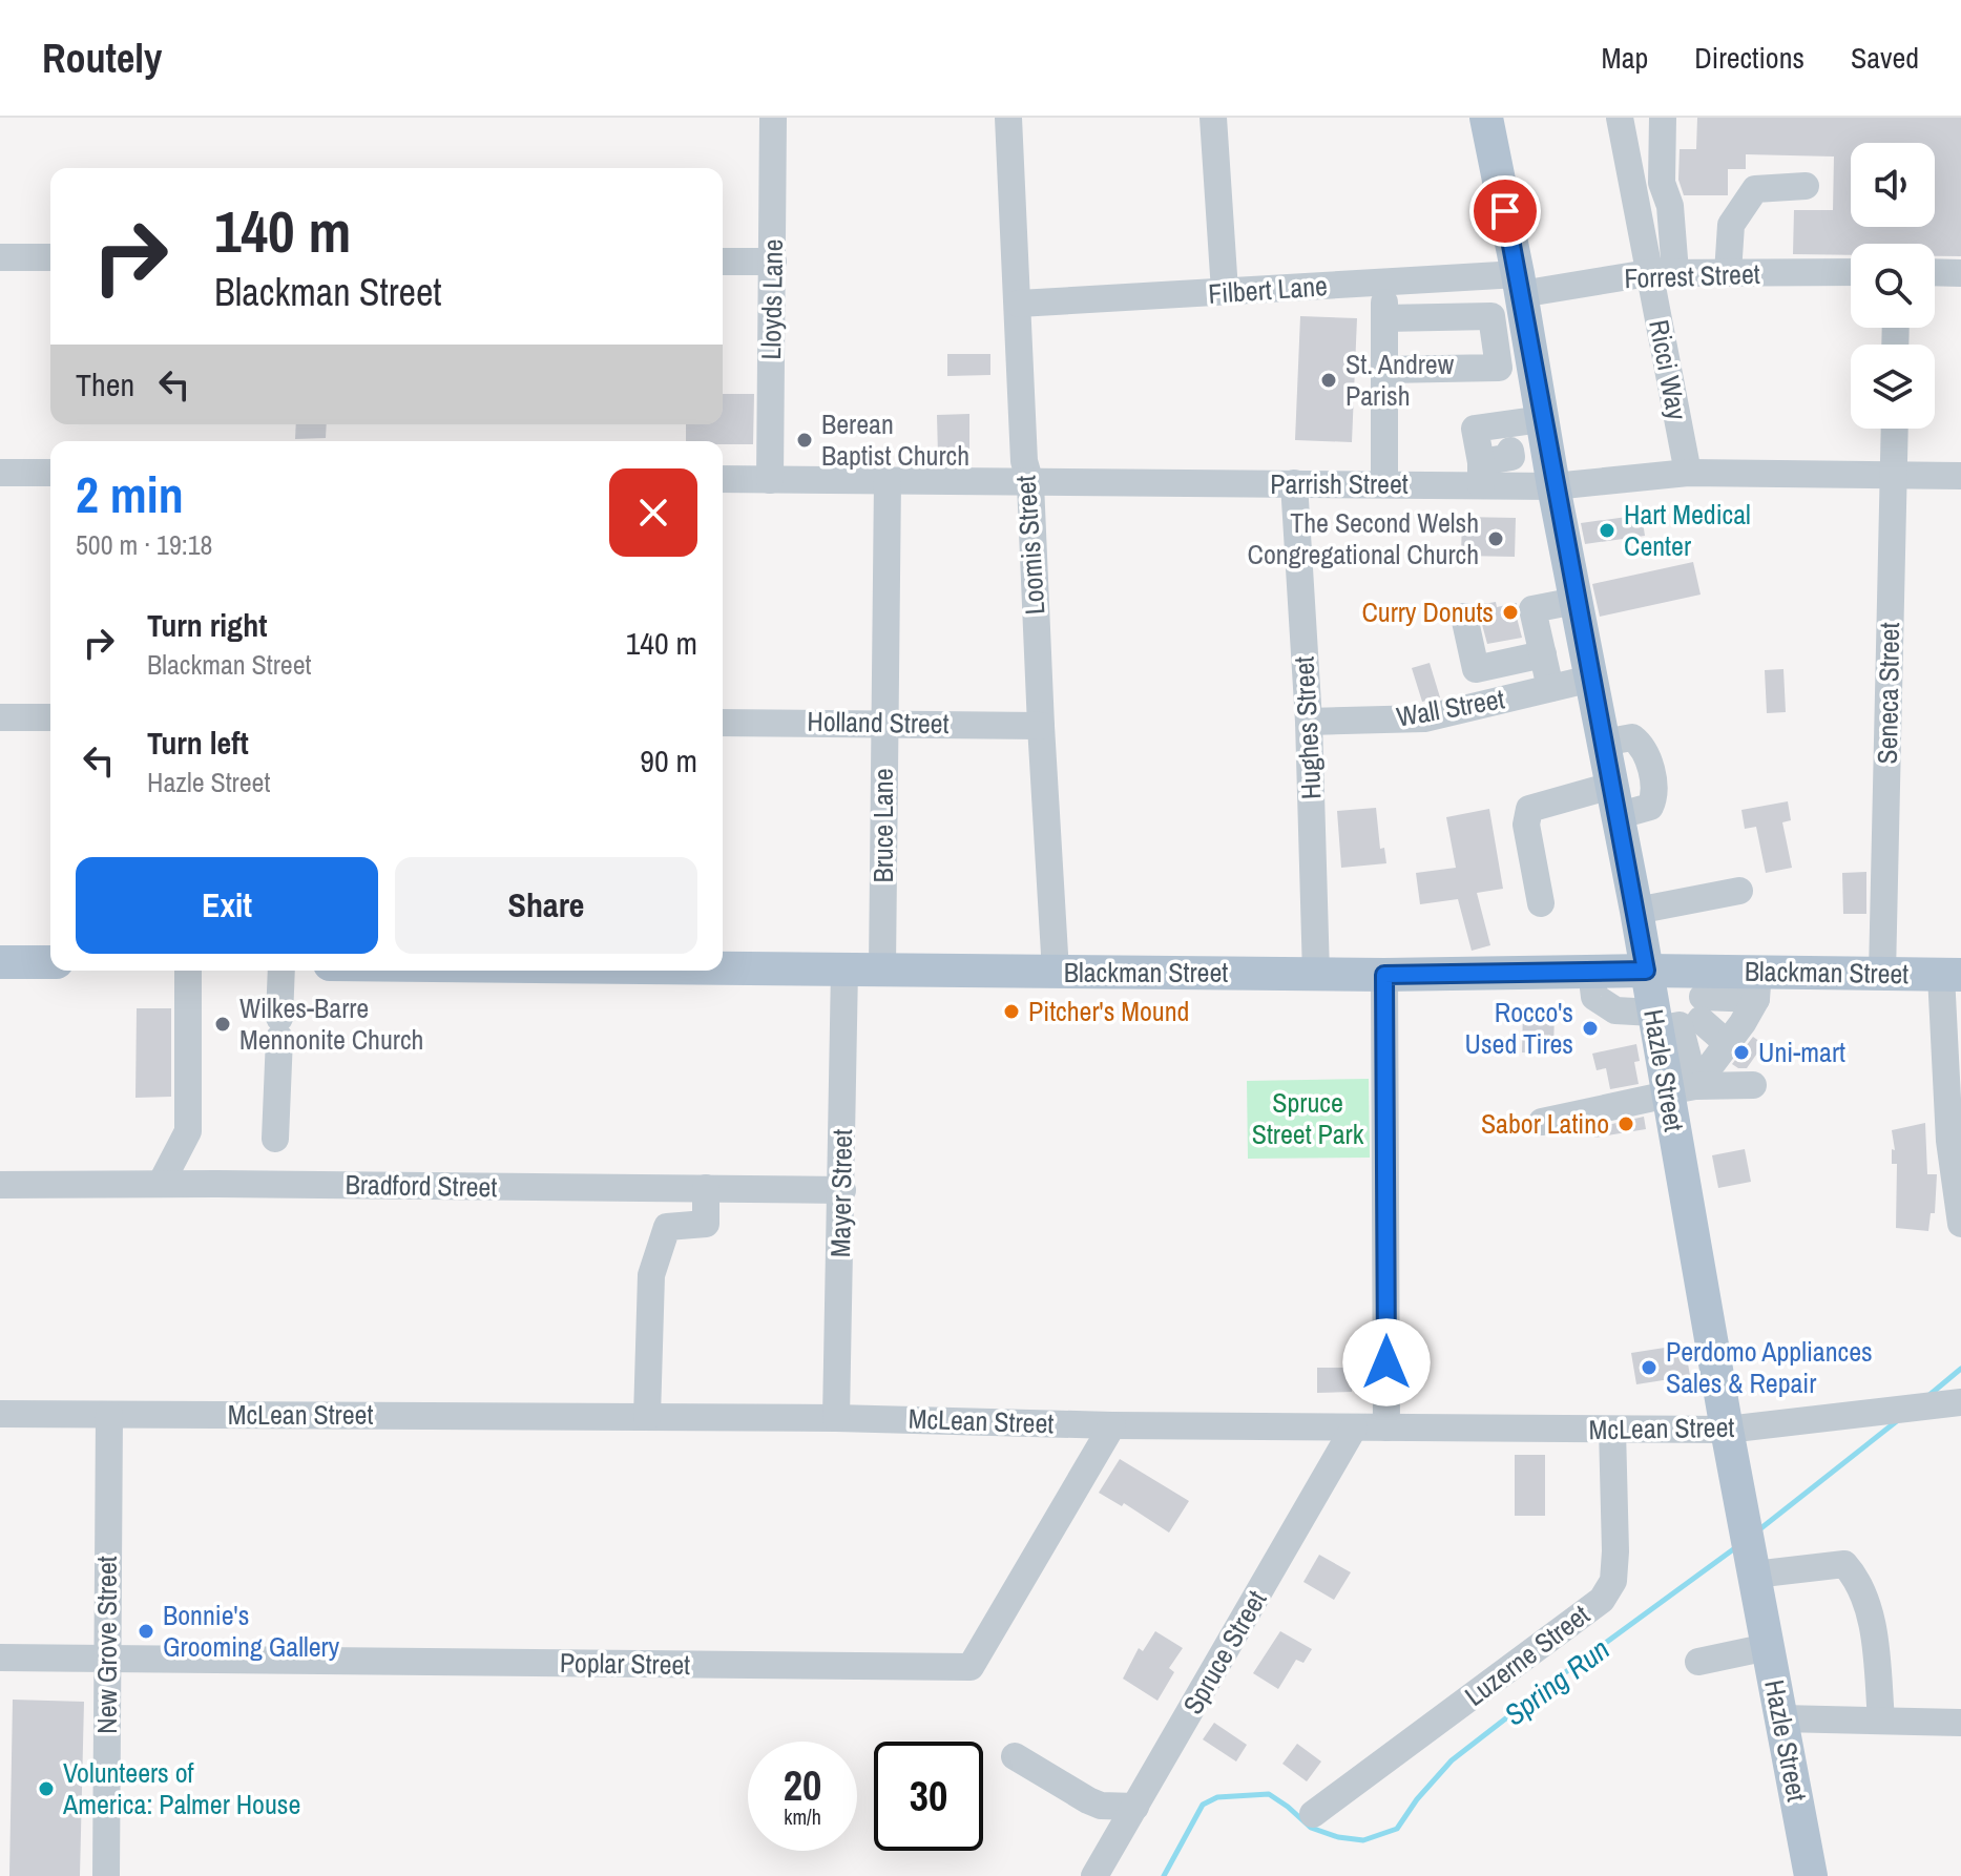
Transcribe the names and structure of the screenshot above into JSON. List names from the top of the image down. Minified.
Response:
{"streets":{"main road":["Blackman Street","Hazle Street"],"street":["Forrest Street","Filbert Lane","Lloyds Lane","Ricci Way","Parrish Street","Loomis Street","Seneca Street","Wall Street","Holland Street","Hughes Street","Bruce Lane","Bradford Street","Mayer Street","McLean Street","New Grove Street","Spruce Street","Luzerne Street","Poplar Street"]},"crossings":[["Forrest Street","Filbert Lane"],["Forrest Street","Ricci Way"],["Forrest Street","Hazle Street"],["Filbert Lane","Loomis Street"],["Filbert Lane","Hazle Street"],["Lloyds Lane","Parrish Street"],["Ricci Way","Parrish Street"],["Parrish Street","Loomis Street"],["Parrish Street","Seneca Street"],["Parrish Street","Hughes Street"],["Parrish Street","Bruce Lane"],["Parrish Street","Hazle Street"],["Loomis Street","Holland Street"],["Loomis Street","Blackman Street"],["Seneca Street","Blackman Street"],["Wall Street","Hughes Street"],["Wall Street","Hazle Street"],["Holland Street","Bruce Lane"],["Hughes Street","Blackman Street"],["Bruce Lane","Blackman Street"],["Blackman Street","Hazle Street"],["Blackman Street","Mayer Street"],["Hazle Street","McLean Street"],["Bradford Street","Mayer Street"],["Mayer Street","McLean Street"],["McLean Street","New Grove Street"],["McLean Street","Spruce Street"],["McLean Street","Luzerne Street"],["McLean Street","Poplar Street"],["New Grove Street","Poplar Street"]],"water":["Spring Run"],"parks":["Spruce Street Park"],"places":["St. Andrew Parish","Berean Baptist Church","Hart Medical Center","The Second Welsh Congregational Church","Curry Donuts","Pitcher's Mound","Wilkes-Barre Mennonite Church","Rocco's Used Tires","Uni-mart","Sabor Latino","Perdomo Appliances Sales & Repair","Bonnie's Grooming Gallery","Volunteers of America: Palmer House"],"page":{"header":"Routely","nav":["Map","Directions","Saved"],"turn":["140 m","Blackman Street"],"then":"Then","heading":["2 min","500 m · 19:18"],"list":[{"name":"Turn right","note":"Blackman Street","value":"140 m"},{"name":"Turn left","note":"Hazle Street","value":"90 m"}],"buttons":["Exit","Share"],"speed":"20 km/h","limit":"30"}}
